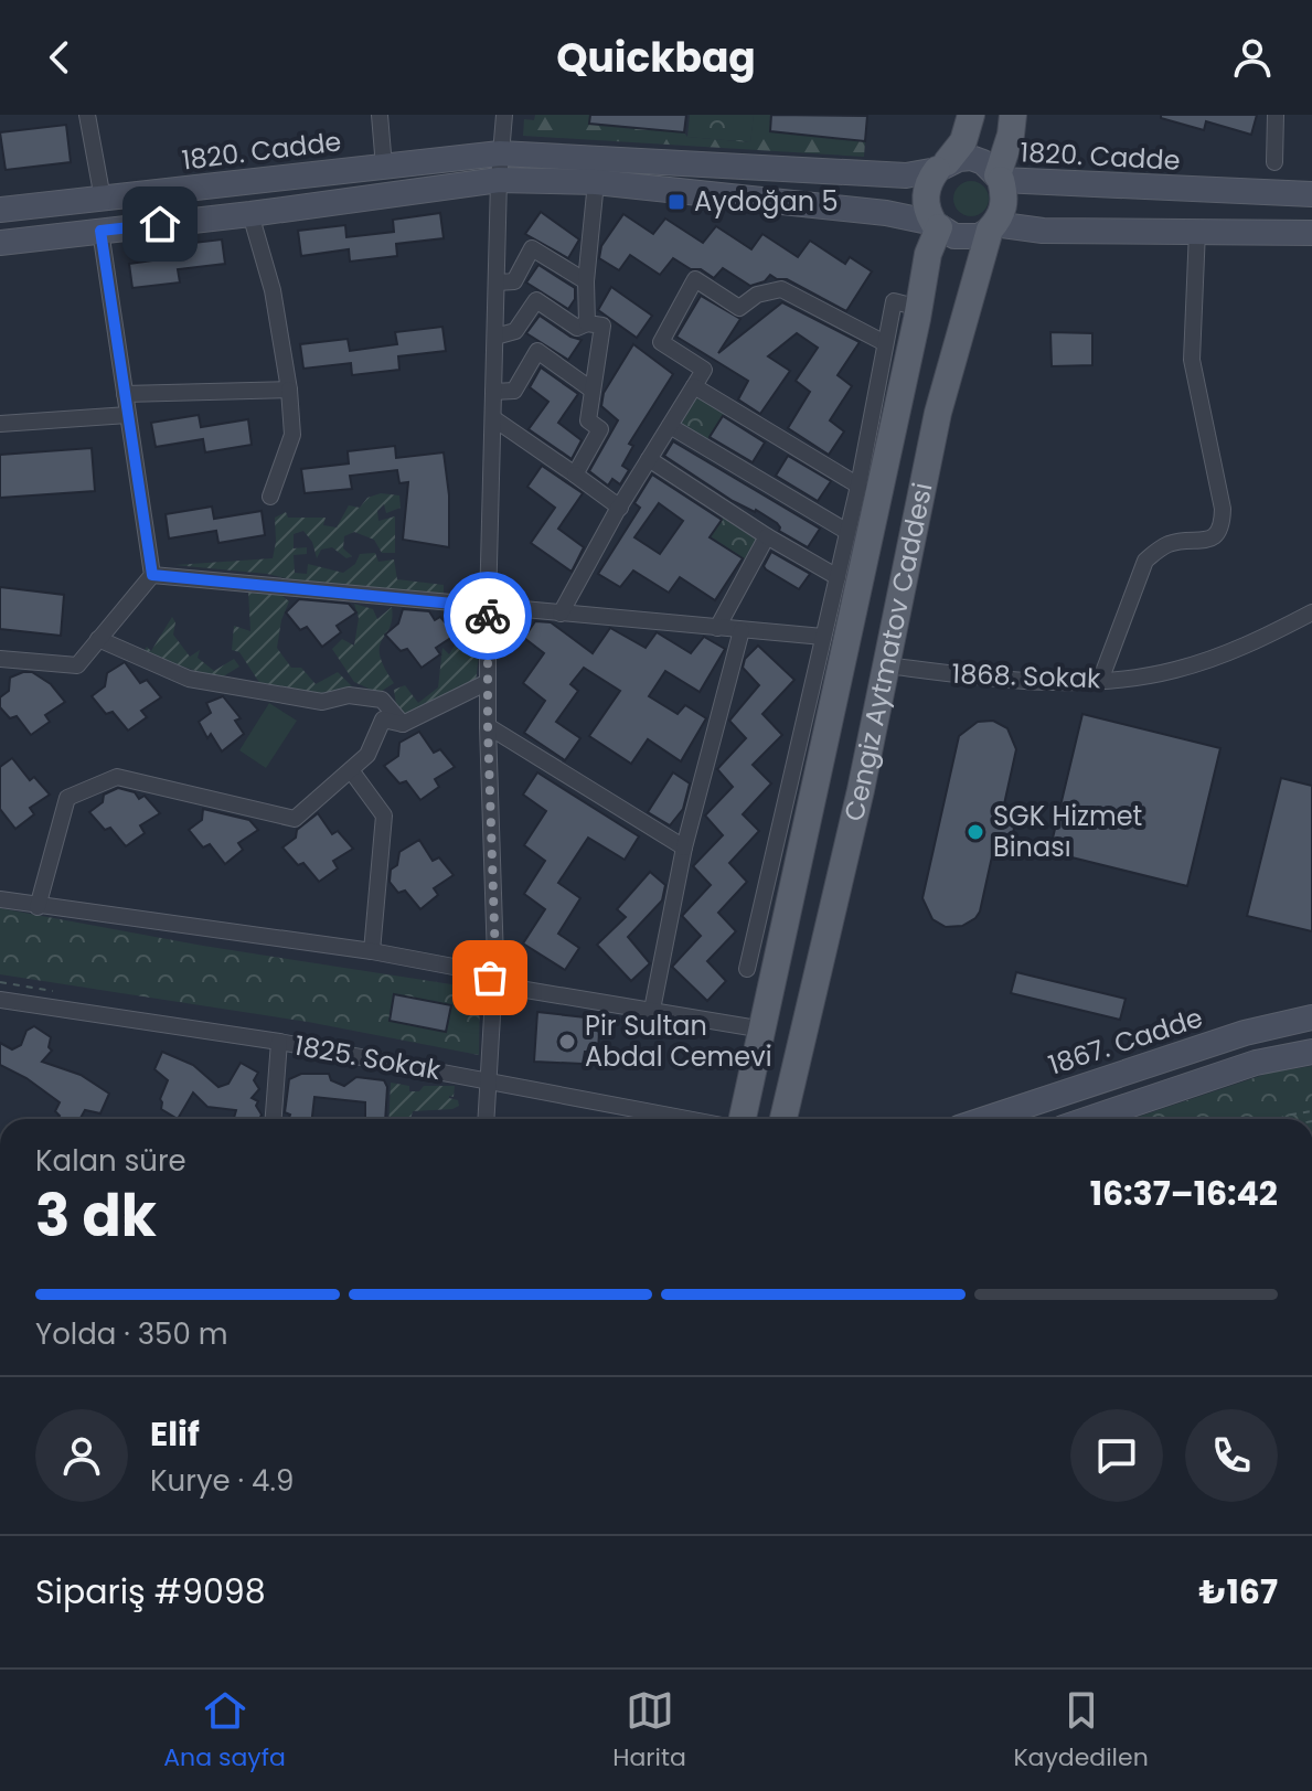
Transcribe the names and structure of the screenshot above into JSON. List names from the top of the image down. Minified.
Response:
{"streets":{"main road":["1820. Cadde","Cengiz Aytmatov Caddesi","1867. Cadde"],"street":["1868. Sokak","1825. Sokak"]},"crossings":[["1820. Cadde","Cengiz Aytmatov Caddesi"],["Cengiz Aytmatov Caddesi","1868. Sokak"]],"places":{"transit":["Aydoğan 5"],"other":["SGK Hizmet Binası","Pir Sultan Abdal Cemevi"]},"page":{"header":"Quickbag","heading":["3 dk","Kalan süre","16:37–16:42"],"panel":["Elif","Kurye · 4.9","Sipariş #9098","₺167"],"bar":"Yolda · 350 m","tabs":["Ana sayfa","Harita","Kaydedilen"]}}
